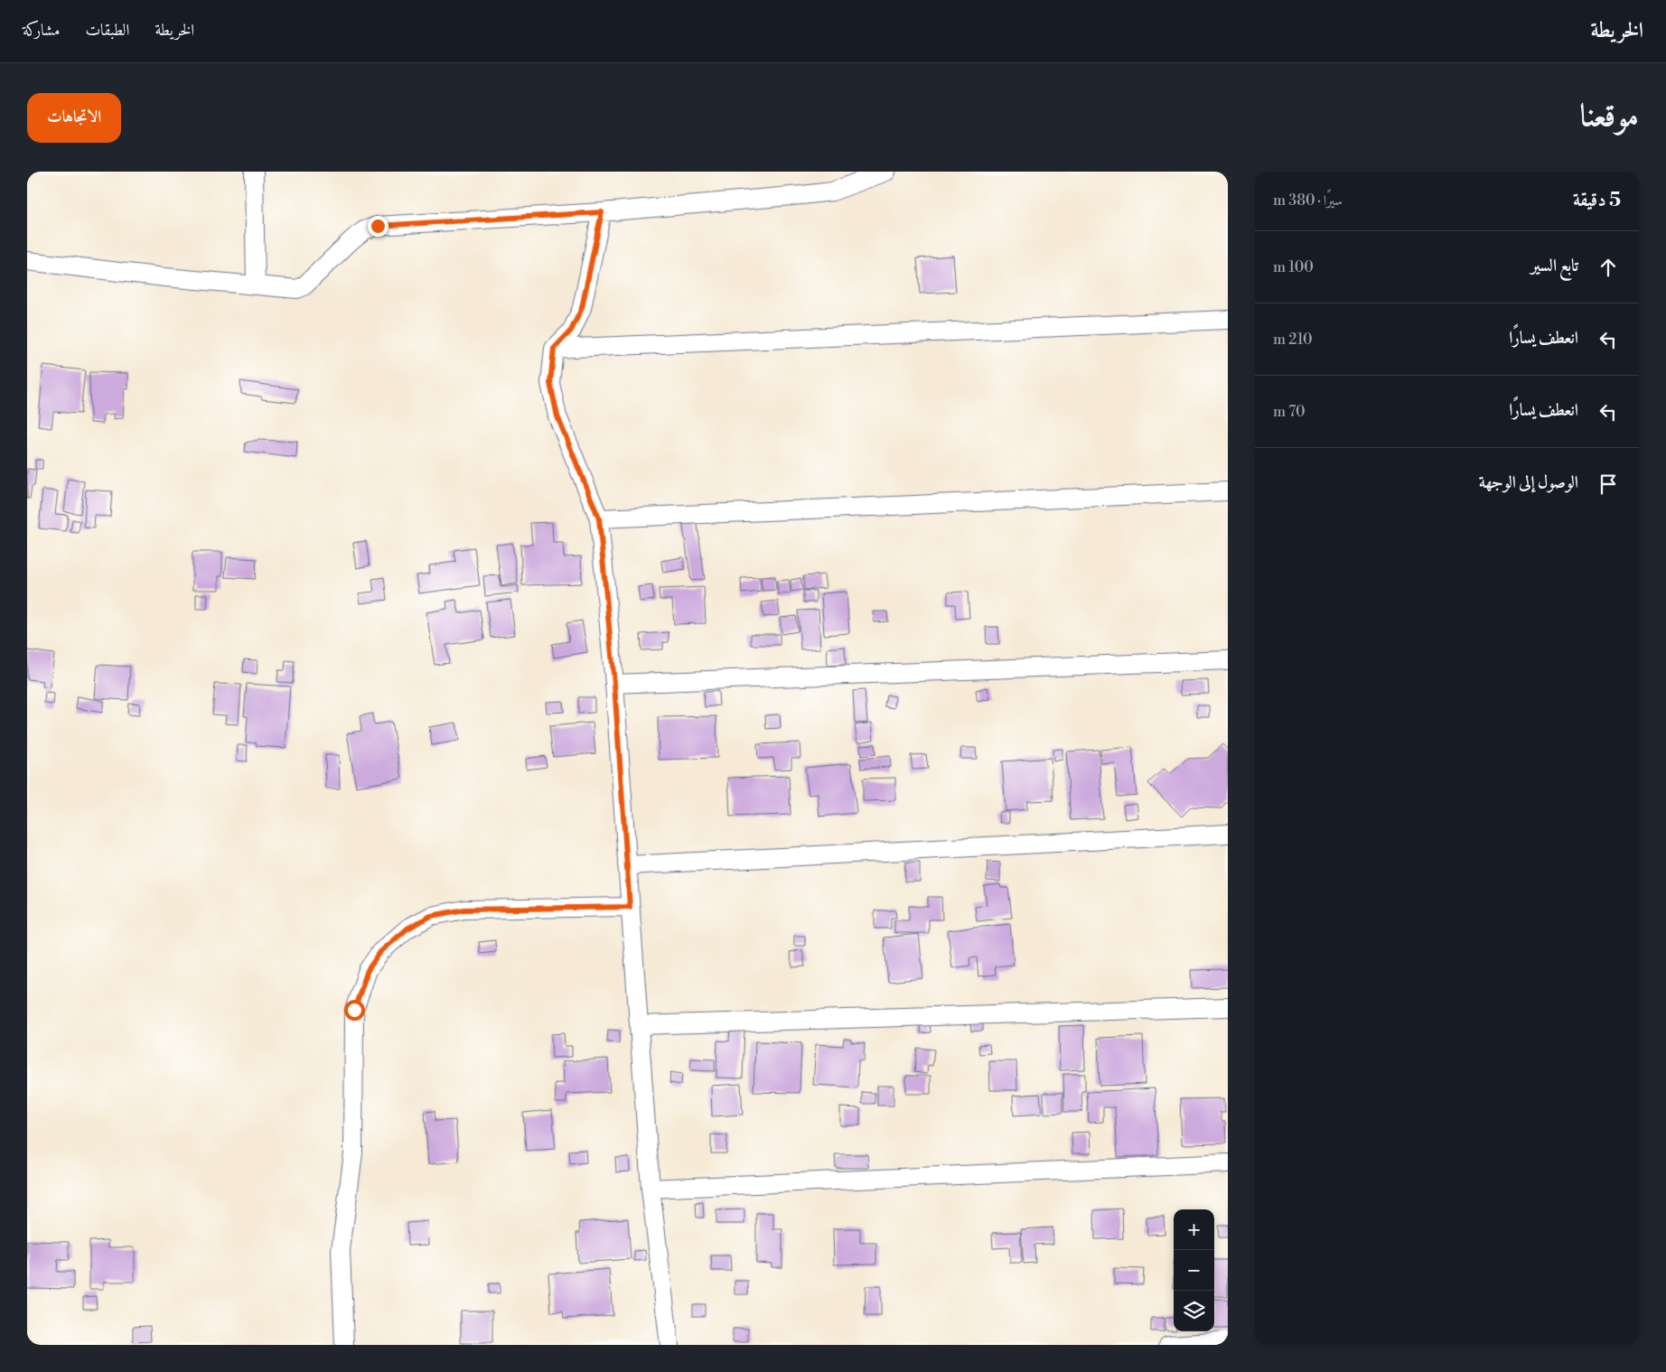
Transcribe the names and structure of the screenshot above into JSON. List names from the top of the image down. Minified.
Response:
{"page":{"header":"الخريطة","nav":["الخريطة","الطبقات","مشاركة"],"title":"موقعنا","buttons":"الاتجاهات","heading":["5 دقيقة","سيرًا · 380 m"],"list":[["تابع السير","100 m"],["انعطف يسارًا","210 m"],["انعطف يسارًا","70 m"],"الوصول إلى الوجهة"],"map_buttons":["+","−"]}}
